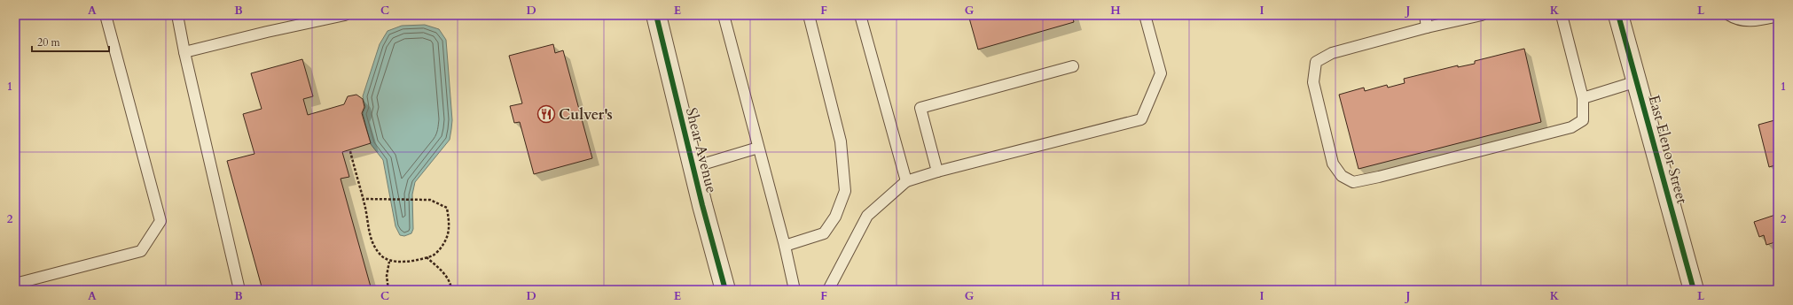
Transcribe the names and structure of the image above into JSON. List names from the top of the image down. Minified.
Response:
{"streets":{"street":["East Elenor Street","Shear Avenue"]},"places":{"restaurant":["Culver's"]},"scale_bar":"20 m","grid":{"columns":["A","B","C","D","E","F","G","H","I","J","K","L"],"rows":["1","2"]}}
